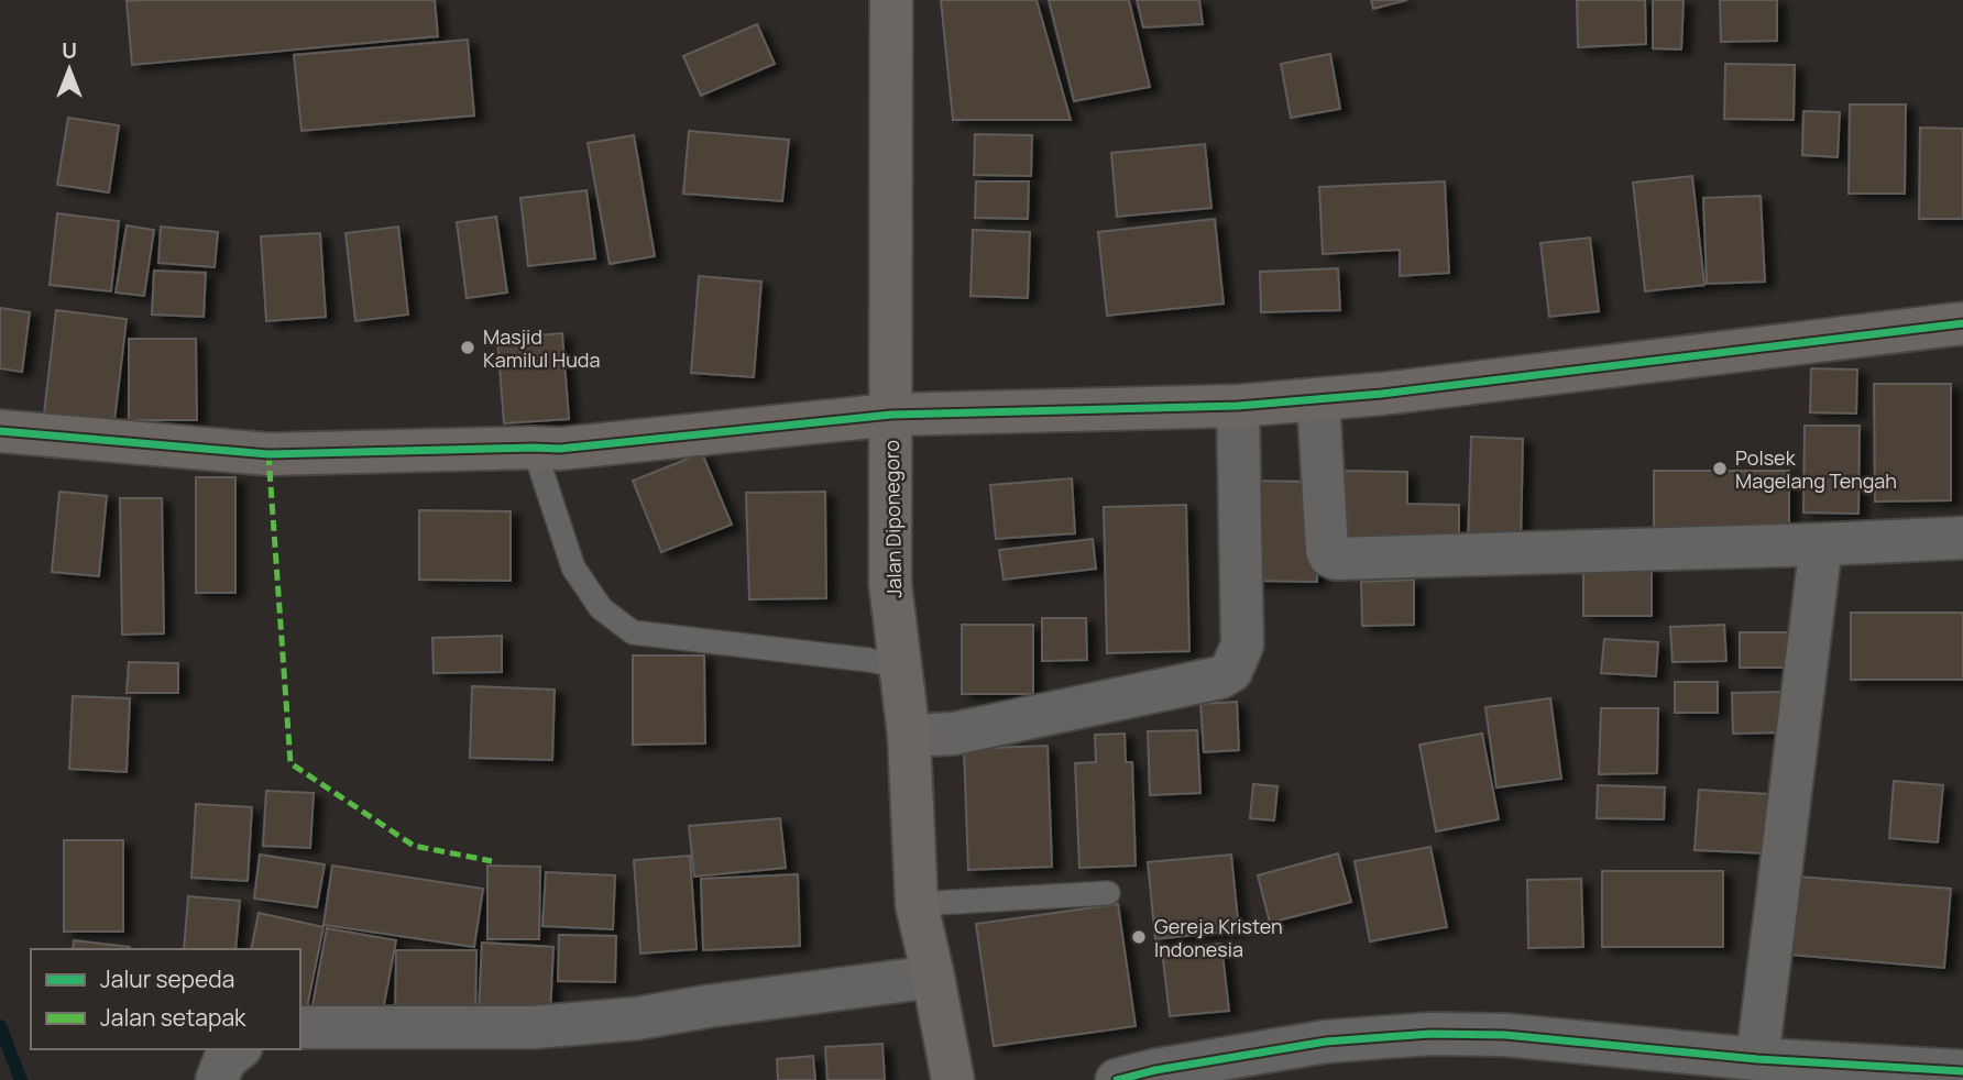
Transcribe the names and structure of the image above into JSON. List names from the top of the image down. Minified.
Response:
{"streets":{"street":["Jalan Diponegoro"]},"places":["Masjid Kamilul Huda","Polsek Magelang Tengah","Gereja Kristen Indonesia"],"legend":["Jalur sepeda","Jalan setapak"],"north":"top"}
